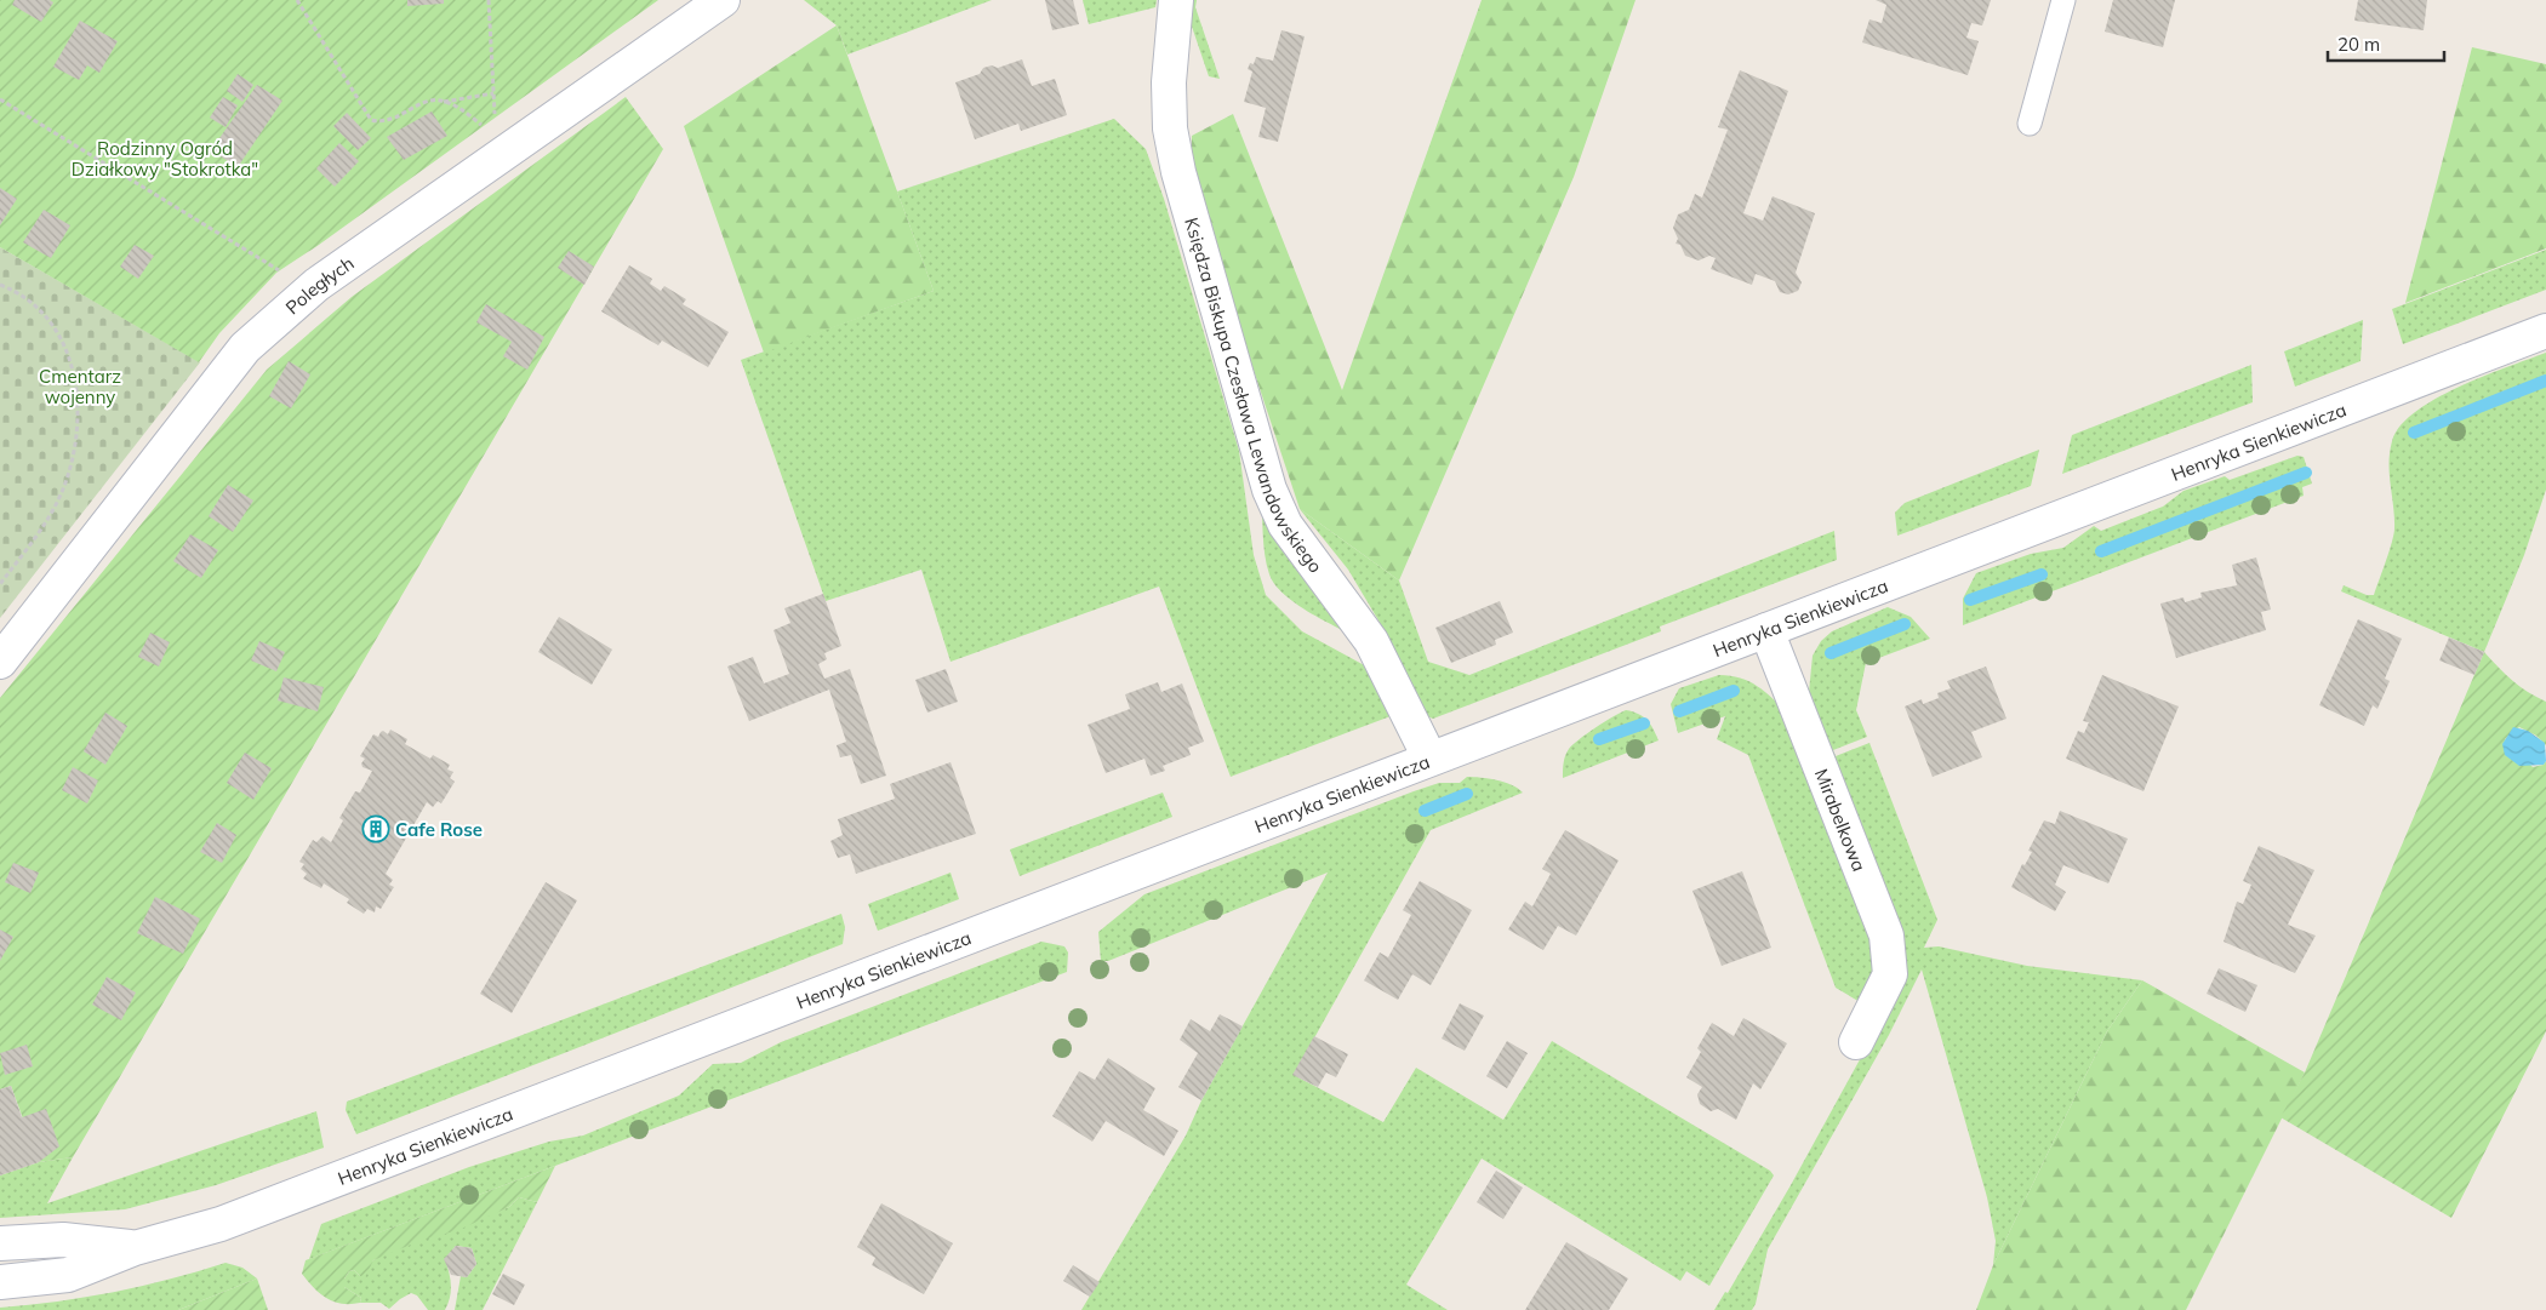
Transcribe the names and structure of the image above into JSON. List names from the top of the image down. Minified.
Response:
{"streets":{"street":["Poległych","Księdza Biskupa Czesława Lewandowskiego","Henryka Sienkiewicza","Mirabelkowa"]},"crossings":[["Księdza Biskupa Czesława Lewandowskiego","Henryka Sienkiewicza"],["Henryka Sienkiewicza","Mirabelkowa"]],"parks":["Rodzinny Ogród Działkowy \"Stokrotka\"","Cmentarz wojenny"],"places":{"building":["Cafe Rose"]},"scale_bar":"20 m"}
